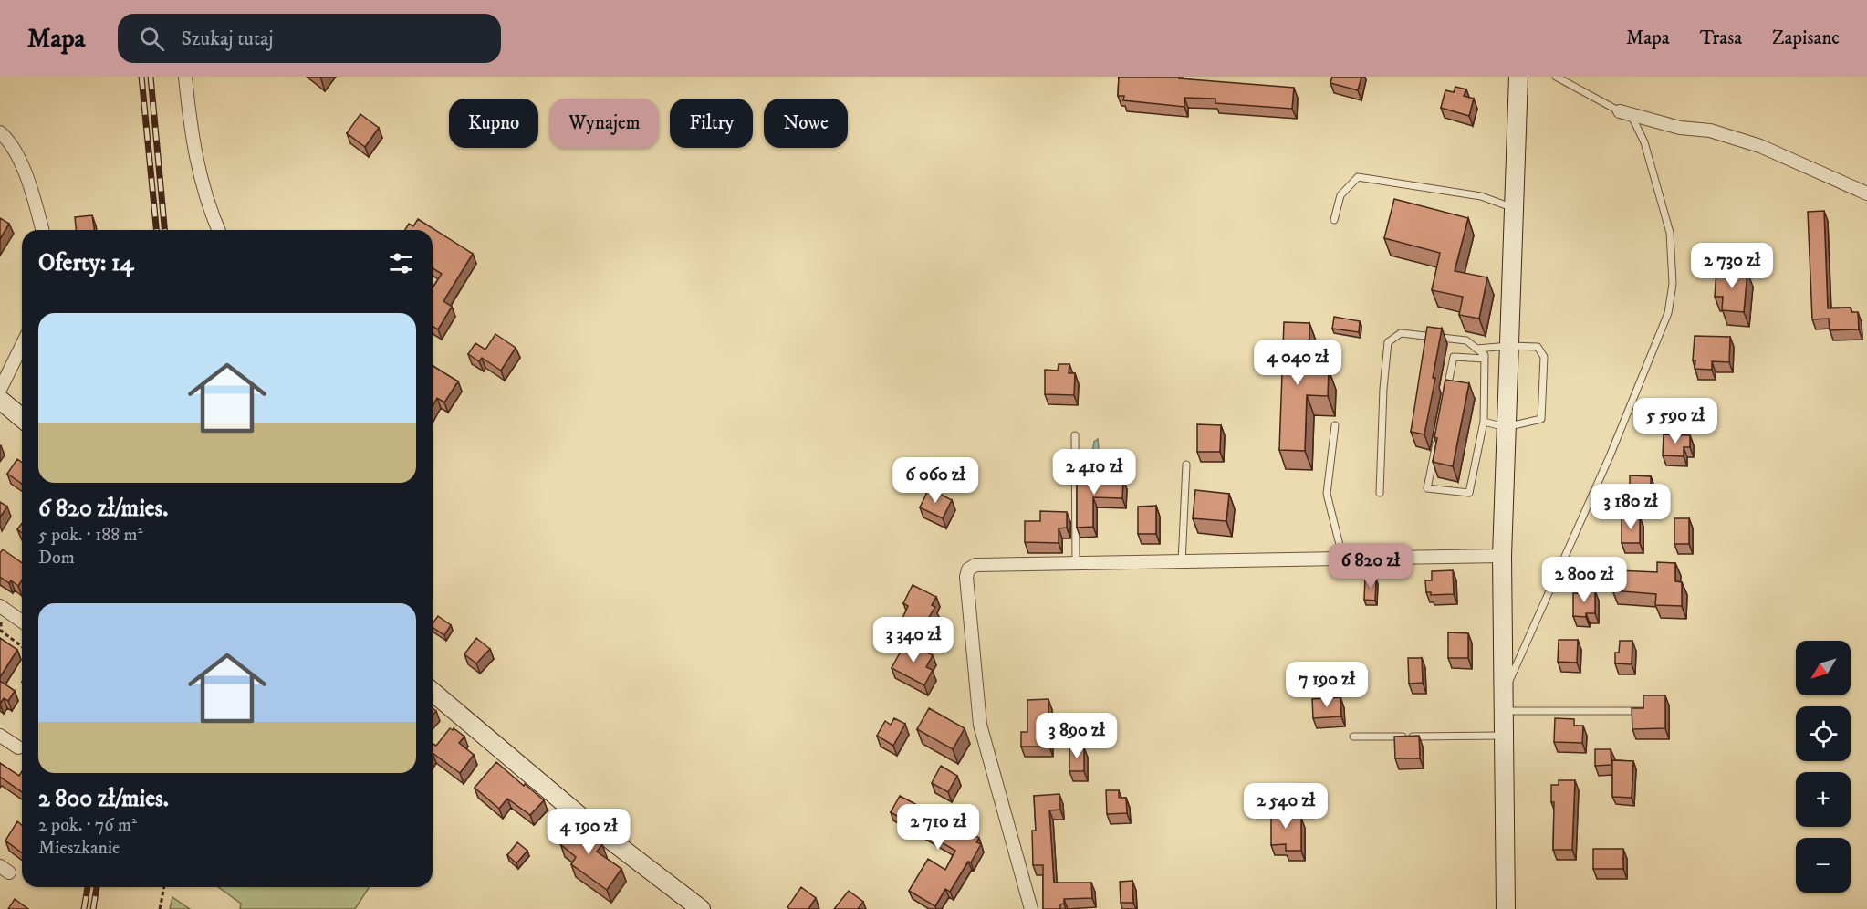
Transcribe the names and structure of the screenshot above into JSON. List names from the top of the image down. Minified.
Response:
{"north":"bottom left","page":{"header":"Mapa","search":"Szukaj tutaj","nav":["Mapa","Trasa","Zapisane"],"chip":["Kupno","Wynajem","Filtry","Nowe"],"heading":"Oferty: 14","price":["2 730 zł","4 040 zł","5 590 zł","2 410 zł","6 060 zł","3 180 zł","6 820 zł","2 800 zł","3 340 zł","7 190 zł","3 890 zł","2 540 zł","2 710 zł","4 190 zł"],"list":[{"name":"6 820 zł/mies.","note":"5 pok. · 188 m² · Dom"},{"name":"2 800 zł/mies.","note":"2 pok. · 76 m² · Mieszkanie"}],"map_buttons":["+","−"]}}
